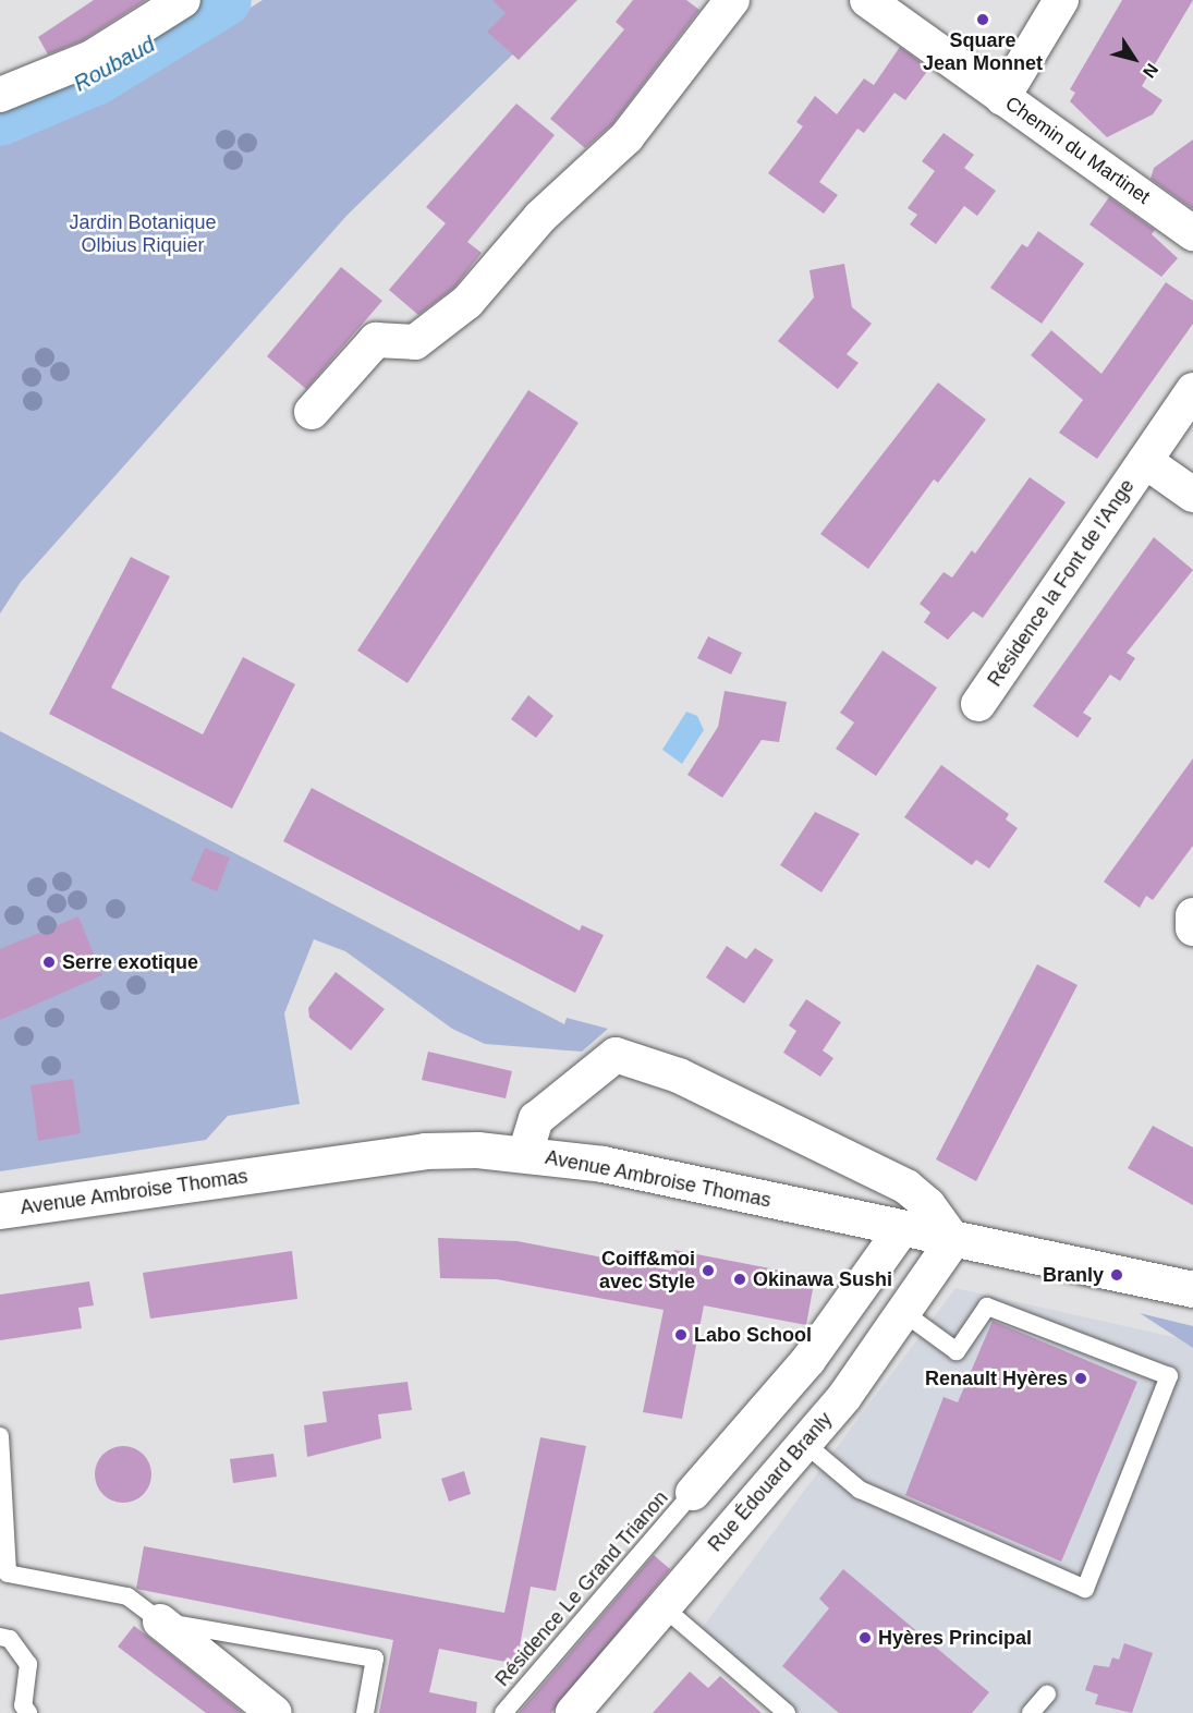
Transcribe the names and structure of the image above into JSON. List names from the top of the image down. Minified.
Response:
{"streets":{"street":["Chemin du Martinet","Résidence la Font de l'Ange","Avenue Ambroise Thomas","Rue Édouard Branly"],"lane":["Résidence Le Grand Trianon"]},"crossings":[["Avenue Ambroise Thomas","Rue Édouard Branly"]],"water":["Roubaud"],"parks":["Jardin Botanique Olbius Riquier"],"places":["Square Jean Monnet","Serre exotique","Coiff&moi avec Style","Branly","Okinawa Sushi","Labo School","Renault Hyères","Hyères Principal"],"north":"bottom right"}
